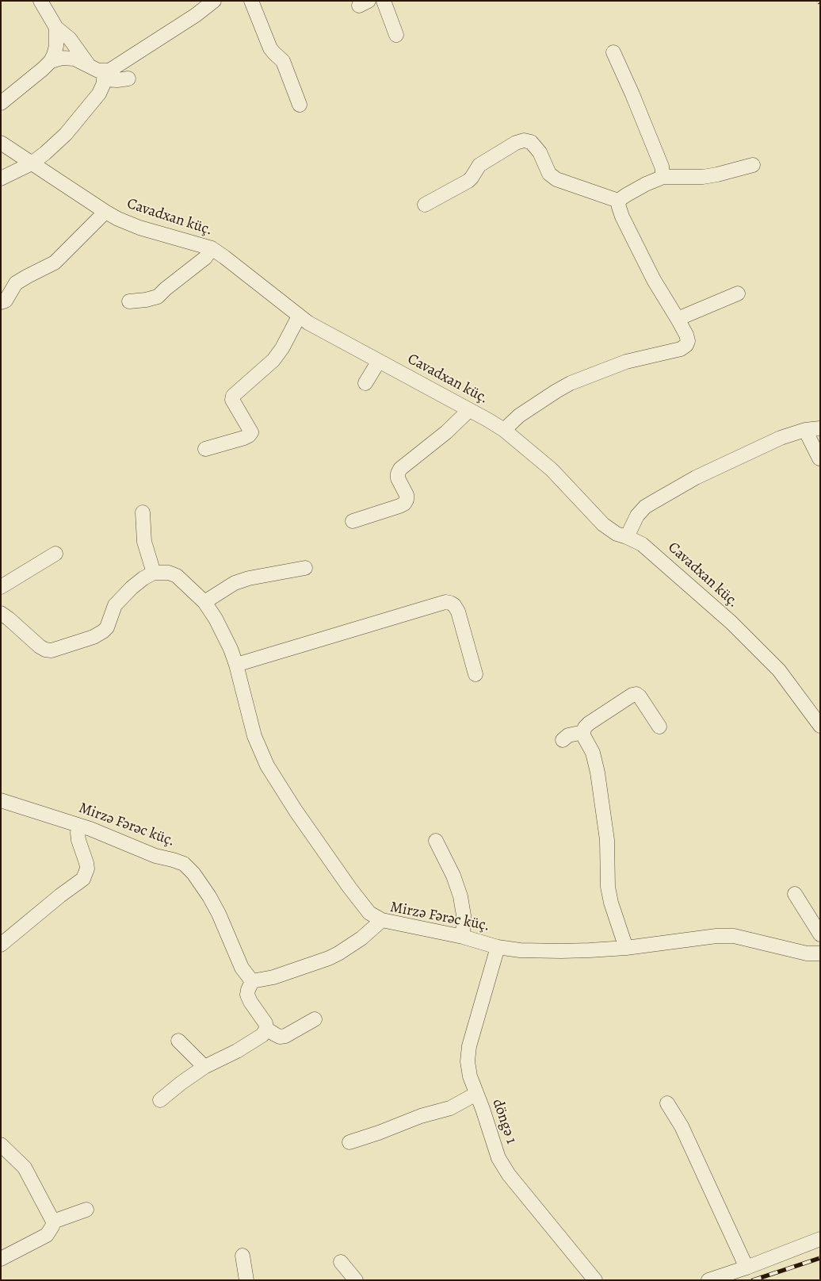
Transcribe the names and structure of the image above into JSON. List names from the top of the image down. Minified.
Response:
{"streets":{"street":["Cavadxan küç.","Mirzə Fərəc küç.","döngə 1"]},"crossings":[["Mirzə Fərəc küç.","döngə 1"]]}
